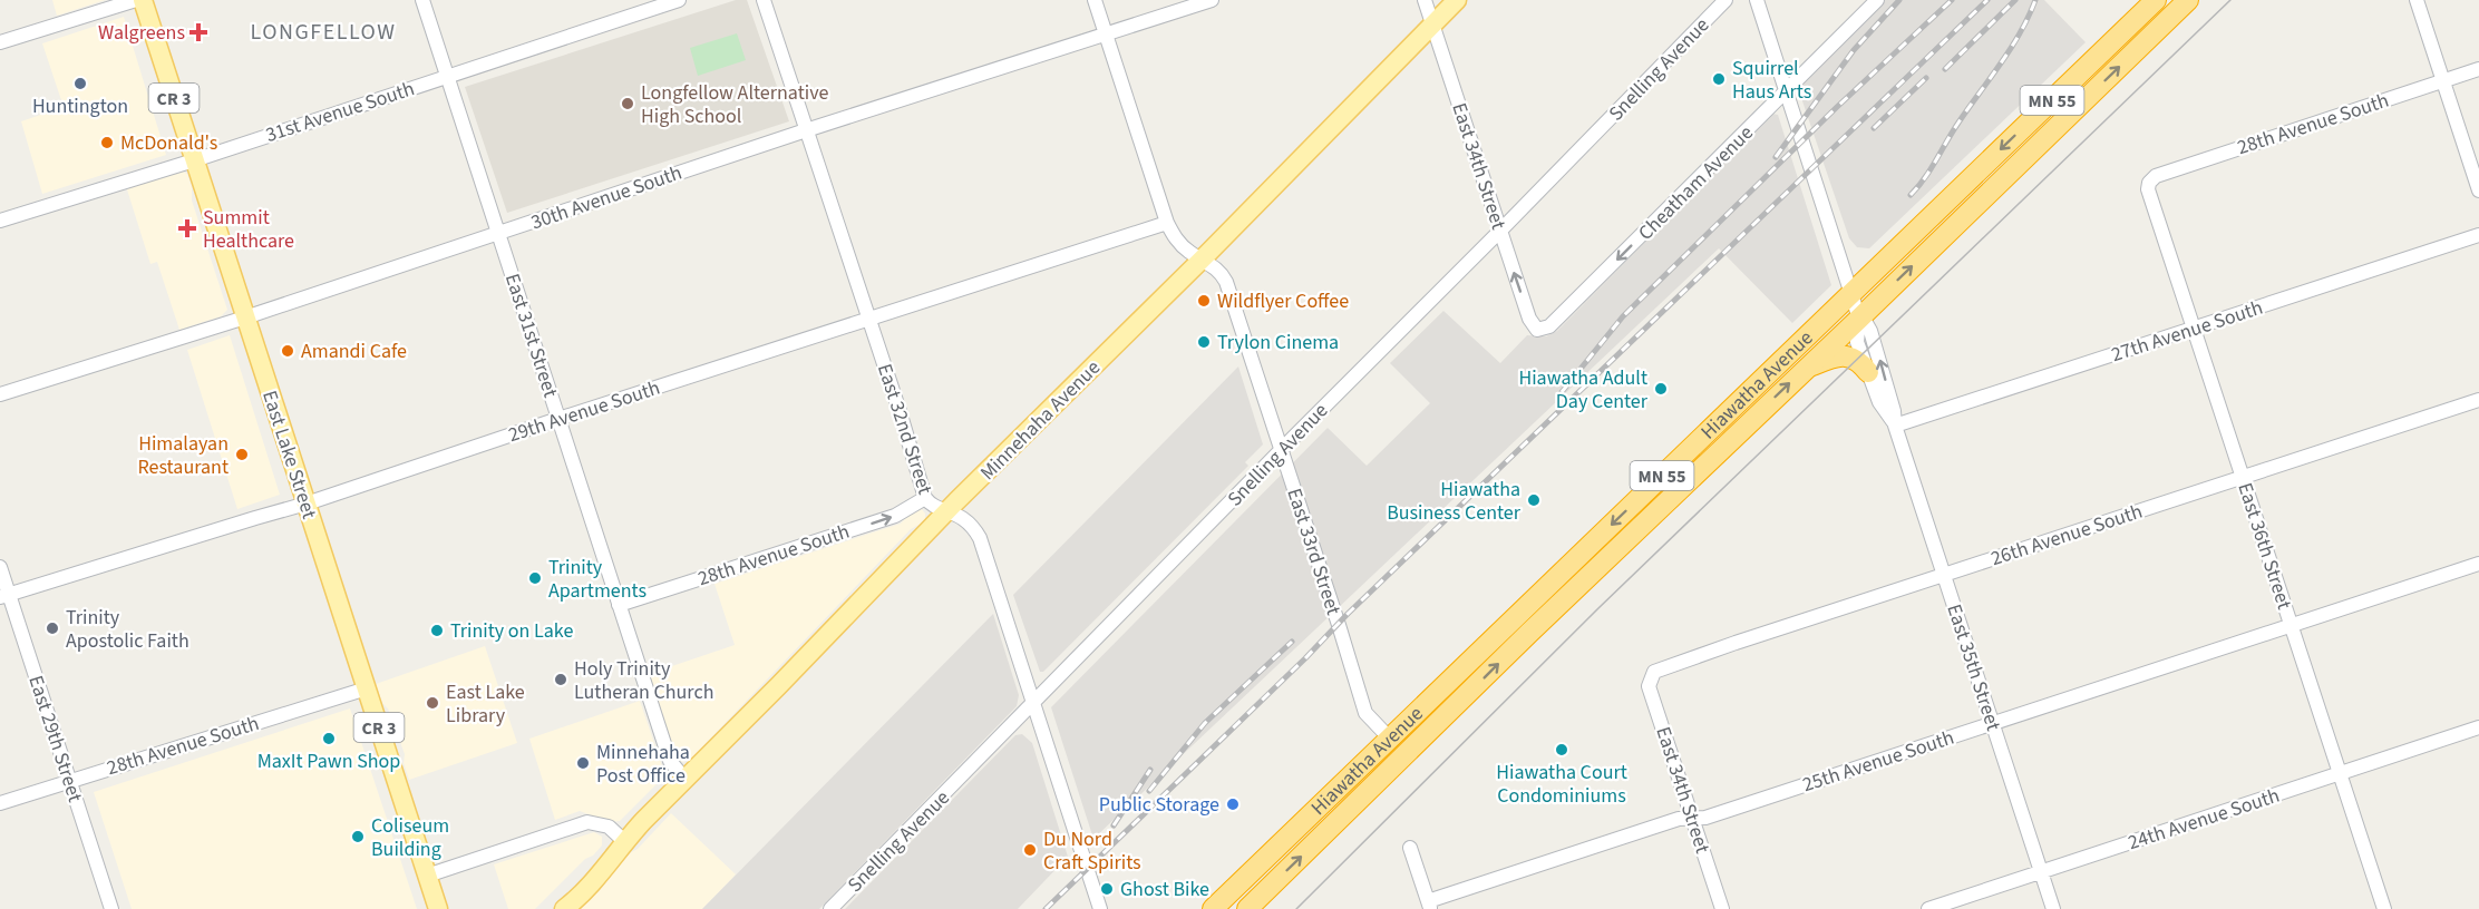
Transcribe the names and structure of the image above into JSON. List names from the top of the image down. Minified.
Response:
{"streets":{"highway":["MN 55","Hiawatha Avenue"],"main road":["CR 3","Minnehaha Avenue","East Lake Street"],"street":["Snelling Avenue","31st Avenue South","28th Avenue South","East 34th Street","Cheatham Avenue","30th Avenue South","27th Avenue South","East 31st Street","29th Avenue South","East 32nd Street","26th Avenue South","East 36th Street","East 33rd Street","East 35th Street","East 29th Street","25th Avenue South","24th Avenue South"]},"crossings":[["Snelling Avenue","East 34th Street"],["Snelling Avenue","East 32nd Street"],["Snelling Avenue","East 33rd Street"],["31st Avenue South","East 31st Street"],["31st Avenue South","East Lake Street"],["28th Avenue South","East 31st Street"],["28th Avenue South","East 32nd Street"],["28th Avenue South","East Lake Street"],["28th Avenue South","East 36th Street"],["28th Avenue South","East 29th Street"],["East 34th Street","Cheatham Avenue"],["East 34th Street","Minnehaha Avenue"],["East 34th Street","26th Avenue South"],["East 34th Street","25th Avenue South"],["Cheatham Avenue","East 35th Street"],["30th Avenue South","East 31st Street"],["30th Avenue South","East 32nd Street"],["30th Avenue South","East Lake Street"],["30th Avenue South","East 33rd Street"],["27th Avenue South","East 36th Street"],["27th Avenue South","East 35th Street"],["East 31st Street","29th Avenue South"],["East 31st Street","Minnehaha Avenue"],["Hiawatha Avenue","East 33rd Street"],["Hiawatha Avenue","East 35th Street"],["29th Avenue South","East 32nd Street"],["29th Avenue South","East Lake Street"],["29th Avenue South","East 33rd Street"],["29th Avenue South","East 29th Street"],["Minnehaha Avenue","East 32nd Street"],["Minnehaha Avenue","East 33rd Street"],["26th Avenue South","East 36th Street"],["26th Avenue South","East 35th Street"],["East 36th Street","25th Avenue South"],["East 36th Street","24th Avenue South"],["East 35th Street","25th Avenue South"],["East 35th Street","24th Avenue South"]],"one_way":["Cheatham Avenue"],"districts":["LONGFELLOW"],"places":{"health":["Walgreens","Summit Healthcare"],"other":["Squirrel Haus Arts","Huntington","Longfellow Alternative High School","McDonald's","Wildflyer Coffee","Trylon Cinema","Amandi Cafe","Hiawatha Adult Day Center","Himalayan Restaurant","Hiawatha Business Center","Trinity Apartments","Trinity Apostolic Faith","Trinity on Lake","Holy Trinity Lutheran Church","East Lake Library","MaxIt Pawn Shop","Hiawatha Court Condominiums","Minnehaha Post Office","Public Storage","Coliseum Building","Du Nord Craft Spirits","Ghost Bike"]}}
